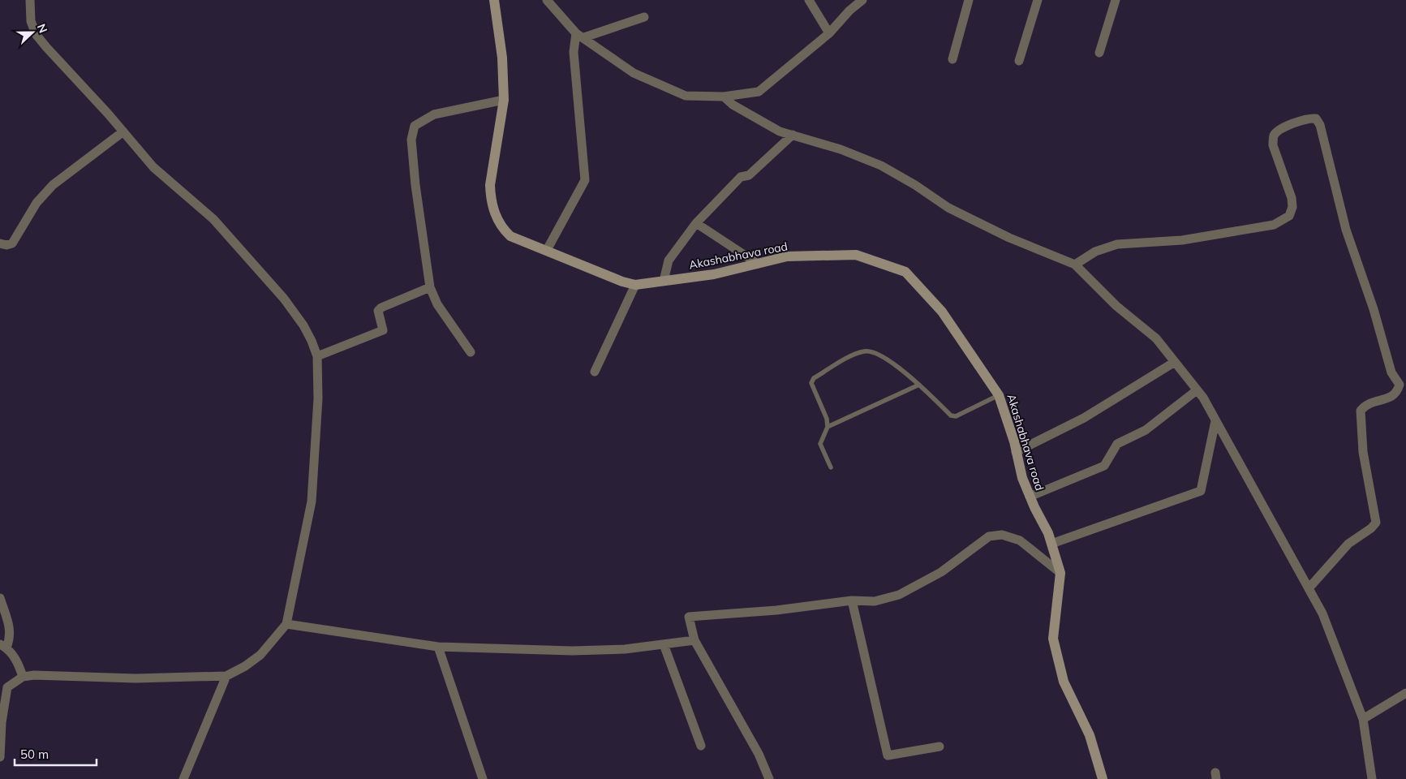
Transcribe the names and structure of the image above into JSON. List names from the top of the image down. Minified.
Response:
{"streets":{"street":["Akashabhava road"]},"scale_bar":"50 m","north":"right"}
